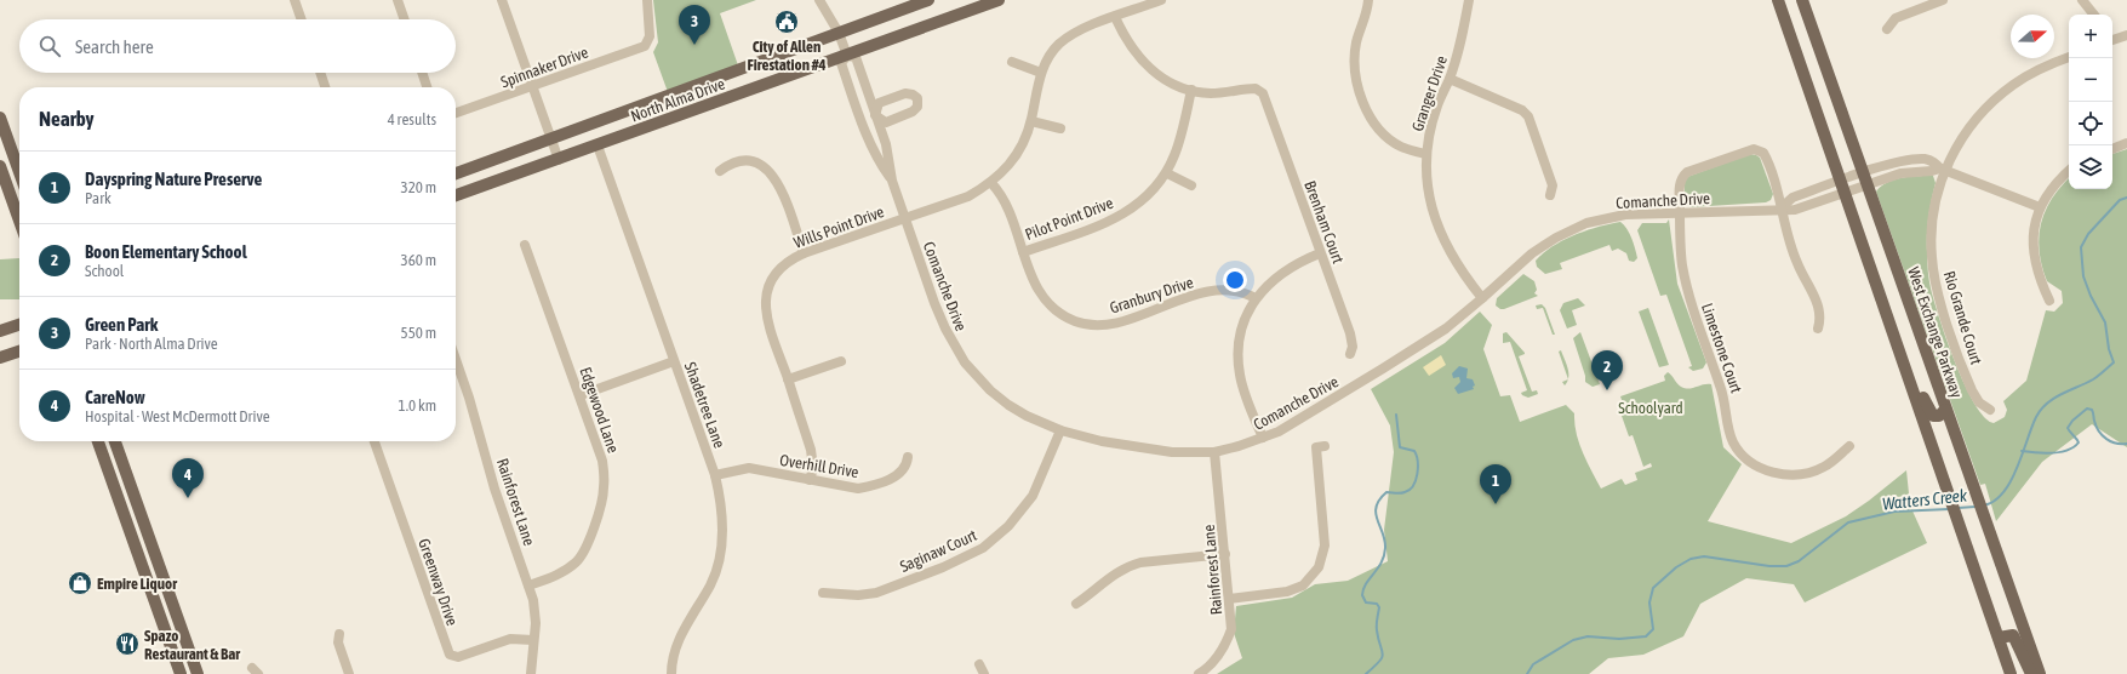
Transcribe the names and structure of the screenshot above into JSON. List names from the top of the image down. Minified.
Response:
{"streets":{"main road":["North Alma Drive","West Exchange Parkway"],"street":["Spinnaker Drive","Granger Drive","Comanche Drive","Pilot Point Drive","Brenham Court","Wills Point Drive","Granbury Drive","Rio Grande Court","Limestone Court","Shadetree Lane","Edgewood Lane","Overhill Drive","Rainforest Lane","Saginaw Court","Greenway Drive"]},"crossings":[["Granger Drive","Comanche Drive"],["North Alma Drive","Comanche Drive"],["North Alma Drive","Shadetree Lane"],["Comanche Drive","Wills Point Drive"],["Comanche Drive","Limestone Court"],["Comanche Drive","Rainforest Lane"],["Comanche Drive","Saginaw Court"],["Pilot Point Drive","Brenham Court"],["Pilot Point Drive","Granbury Drive"],["Wills Point Drive","Granbury Drive"],["Wills Point Drive","Overhill Drive"],["Shadetree Lane","Overhill Drive"],["Edgewood Lane","Rainforest Lane"],["Rainforest Lane","Greenway Drive"]],"water":["Watters Creek"],"parks":["Schoolyard"],"places":{"public building":["City of Allen Firestation #4"],"shop":["Empire Liquor"],"restaurant":["Spazo Restaurant & Bar"]},"north":"right","page":{"pins":["3","2","4","1"],"map_buttons":["+","−"],"search":"Search here","heading":["Nearby","4 results"],"list":[{"mark":"1","name":"Dayspring Nature Preserve","note":"Park","value":"320 m"},{"mark":"2","name":"Boon Elementary School","note":"School","value":"360 m"},{"mark":"3","name":"Green Park","note":"Park · North Alma Drive","value":"550 m"},{"mark":"4","name":"CareNow","note":"Hospital · West McDermott Drive","value":"1.0 km"}]}}
